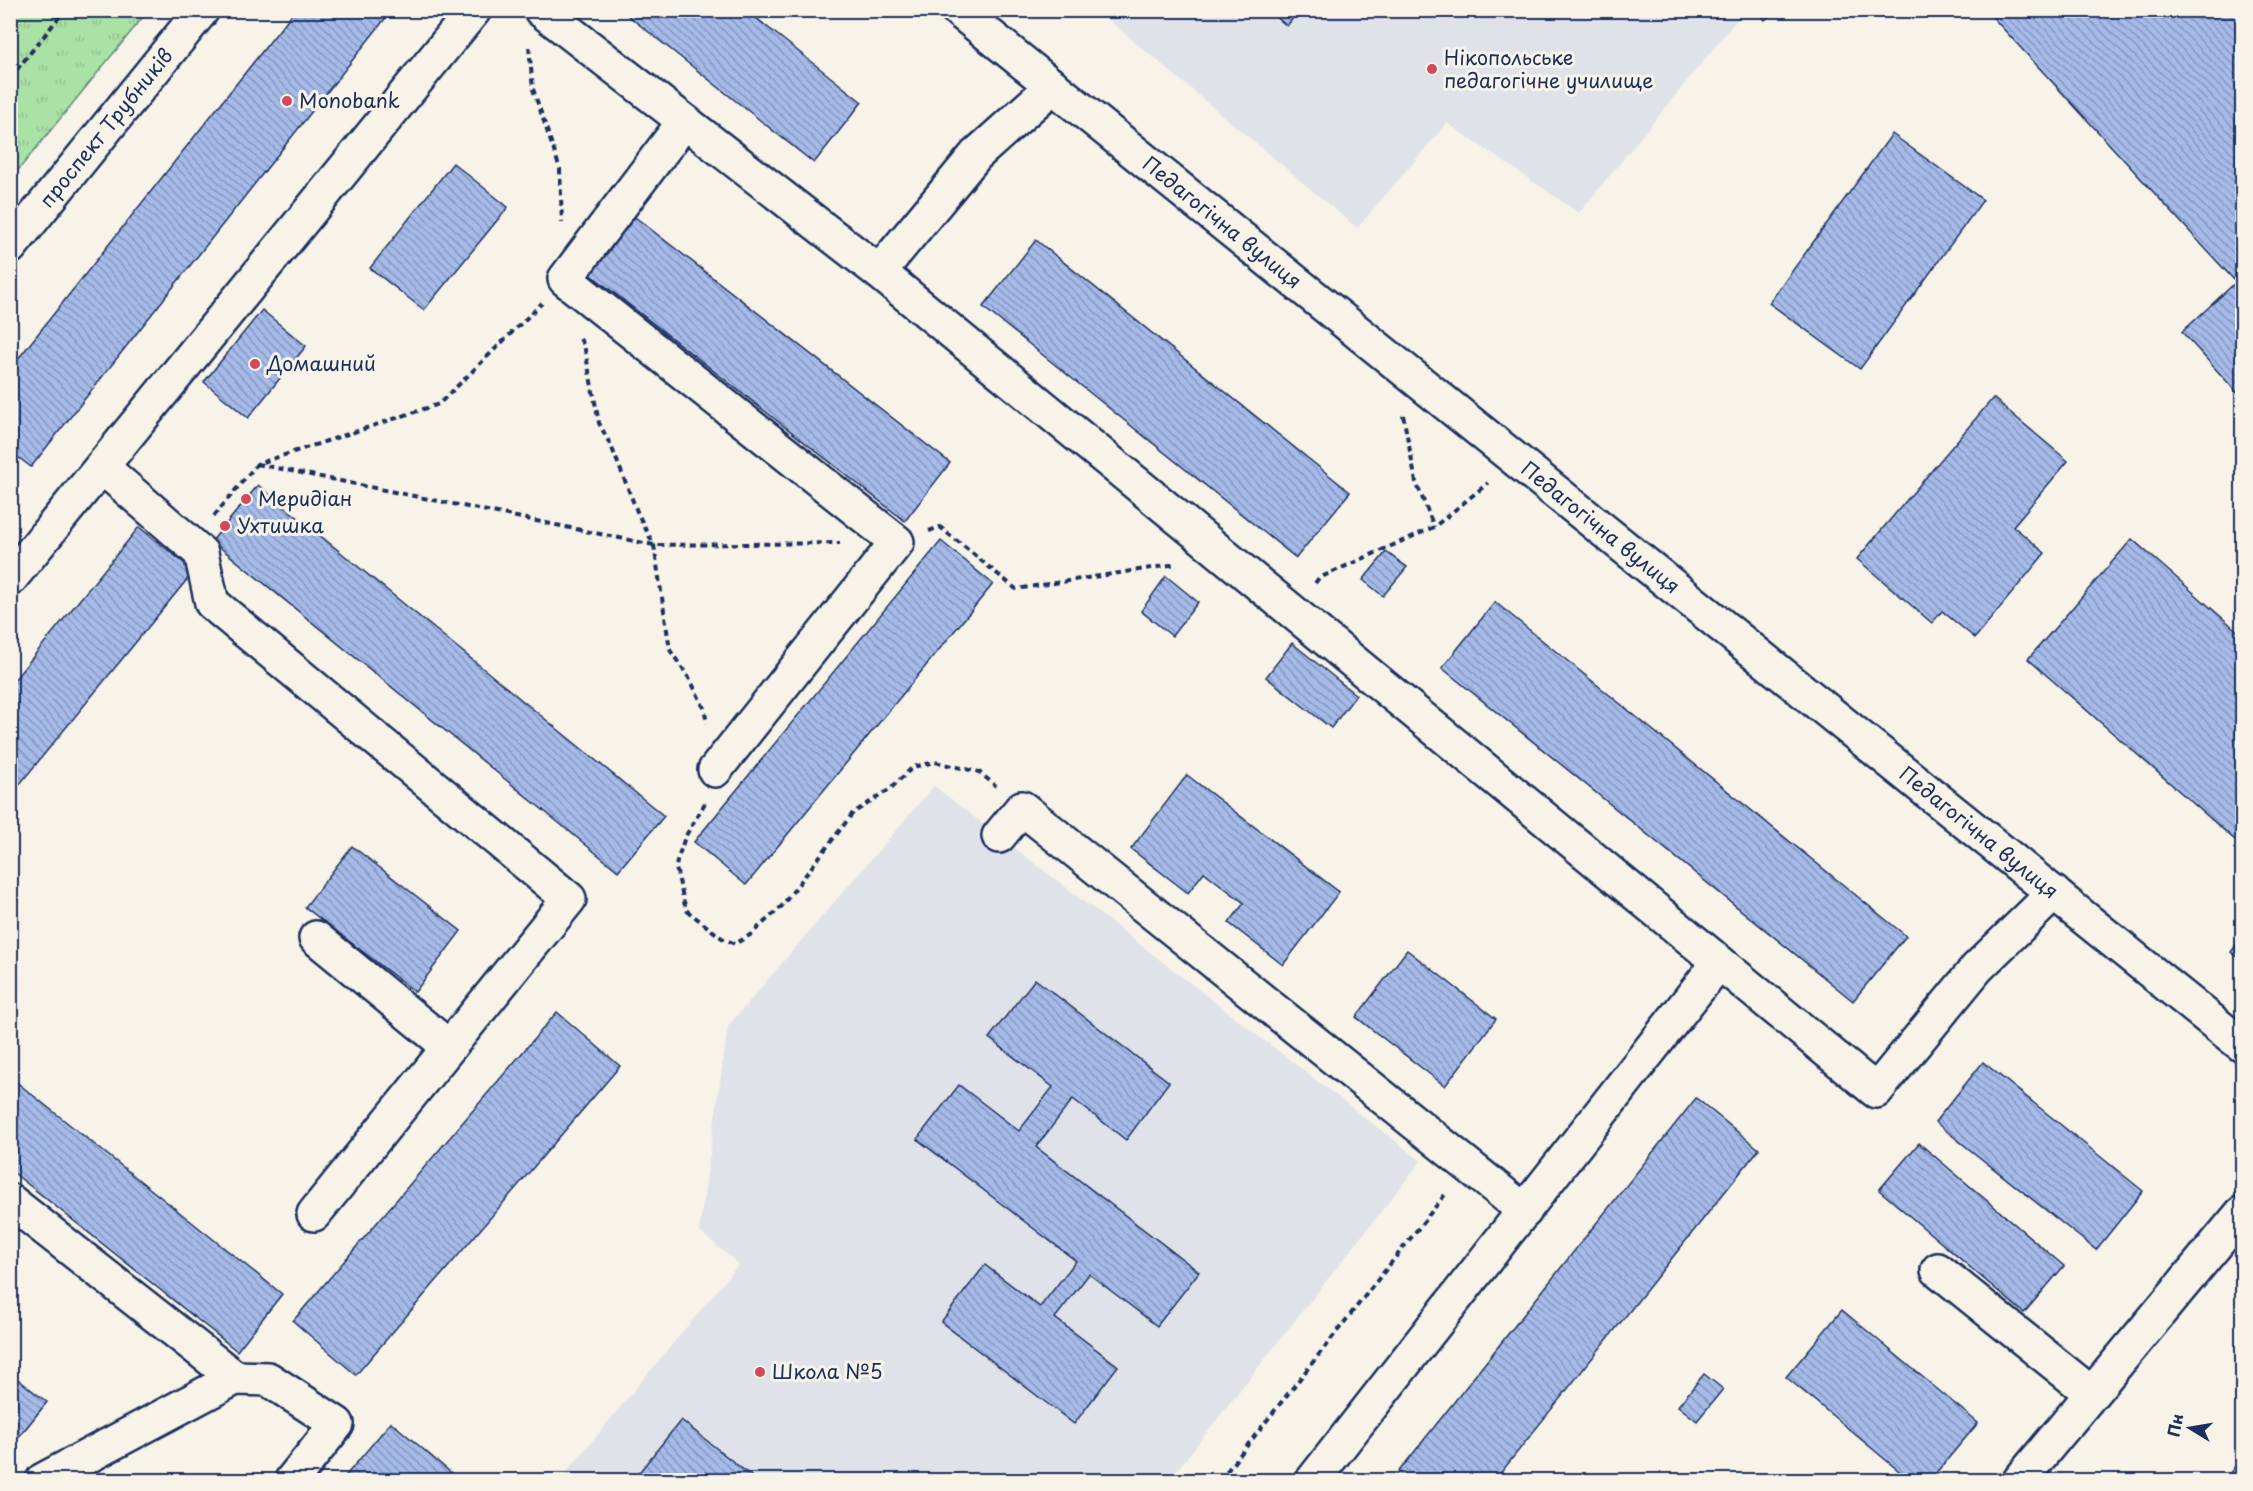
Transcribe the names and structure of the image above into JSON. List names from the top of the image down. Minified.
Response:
{"streets":{"main road":["проспект Трубників","Педагогічна вулиця"]},"places":["Нікопольське педагогічне училище","Monobank","Домашний","Меридіан","Ухтишка","Школа №5"],"north":"left"}
